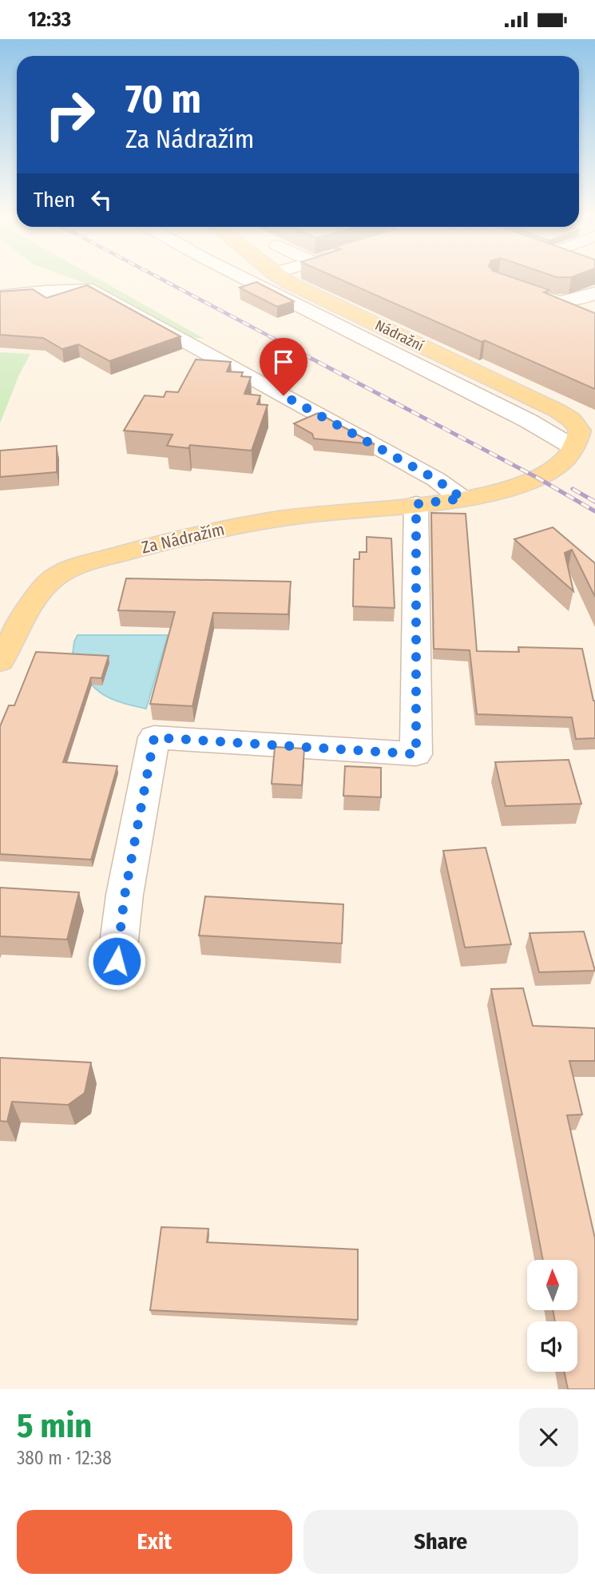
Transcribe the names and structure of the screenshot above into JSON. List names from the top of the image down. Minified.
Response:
{"streets":{"main road":["Nádražní","Za Nádražím"]},"crossings":[["Nádražní","Za Nádražím"]],"north":"top","page":{"status":"12:33","turn":["70 m","Za Nádražím"],"then":"Then","heading":["5 min","380 m · 12:38"],"buttons":["Exit","Share"]}}
